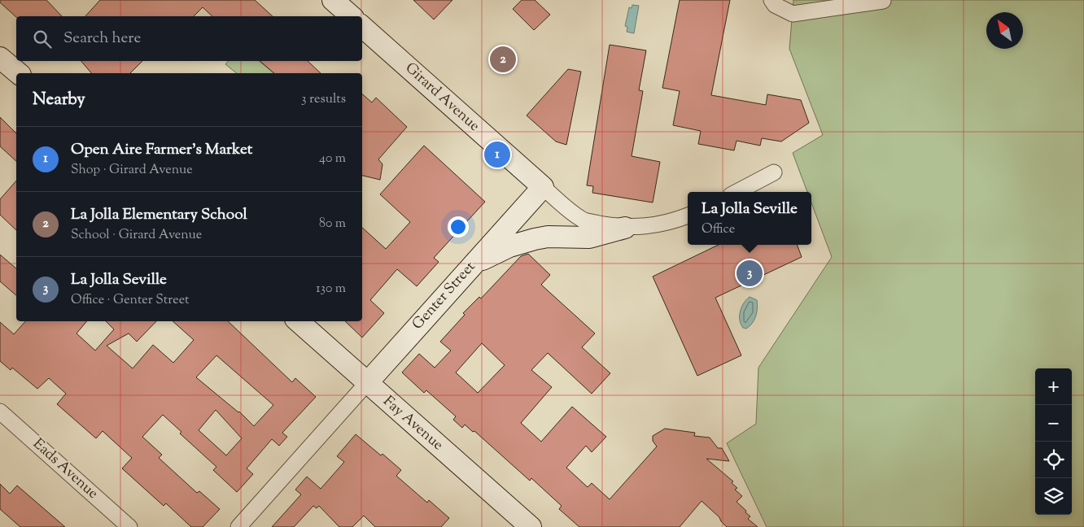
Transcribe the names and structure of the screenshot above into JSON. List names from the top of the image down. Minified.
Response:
{"streets":{"street":["Girard Avenue","Genter Street","Fay Avenue","Eads Avenue"]},"crossings":[["Girard Avenue","Genter Street"],["Genter Street","Fay Avenue"]],"north":"top left","page":{"search":"Search here","pins":["2","1","3"],"heading":["Nearby","3 results"],"list":[{"mark":"1","name":"Open Aire Farmer’s Market","note":"Shop · Girard Avenue","value":"40 m"},{"mark":"2","name":"La Jolla Elementary School","note":"School · Girard Avenue","value":"80 m"},{"mark":"3","name":"La Jolla Seville","note":"Office · Genter Street","value":"130 m"}],"popup":["La Jolla Seville","Office"],"map_buttons":["+","−"]}}
